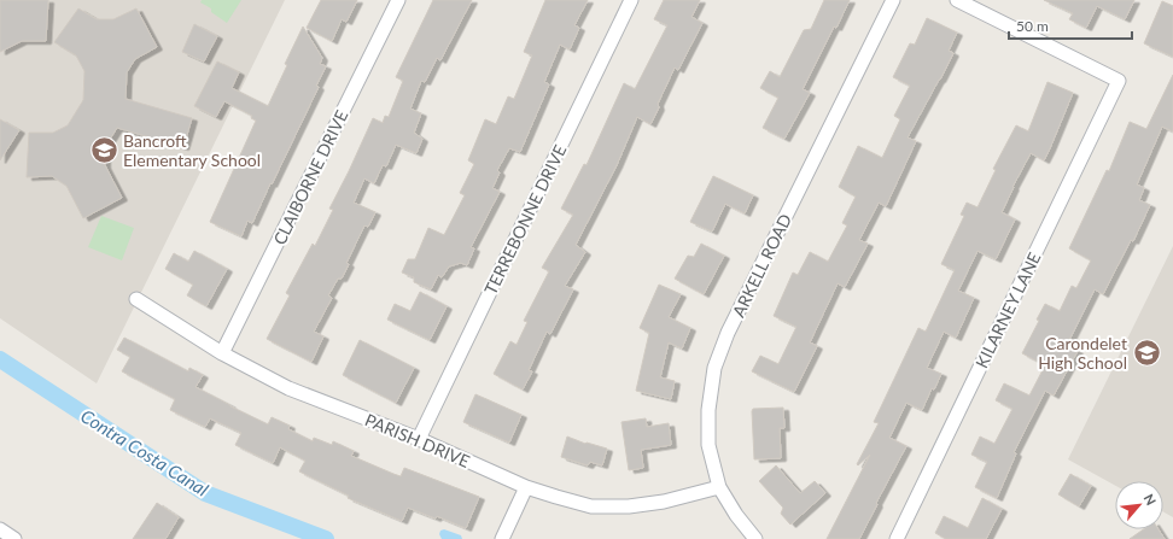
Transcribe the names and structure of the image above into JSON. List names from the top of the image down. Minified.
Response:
{"streets":{"street":["CLAIBORNE DRIVE","TERREBONNE DRIVE","ARKELL ROAD","KILARNEY LANE","PARISH DRIVE"]},"crossings":[["CLAIBORNE DRIVE","PARISH DRIVE"],["TERREBONNE DRIVE","PARISH DRIVE"],["ARKELL ROAD","PARISH DRIVE"]],"water":["Contra Costa Canal"],"places":{"school or university":["Bancroft Elementary School","Carondelet High School"]},"scale_bar":"50 m","north":"top right"}
